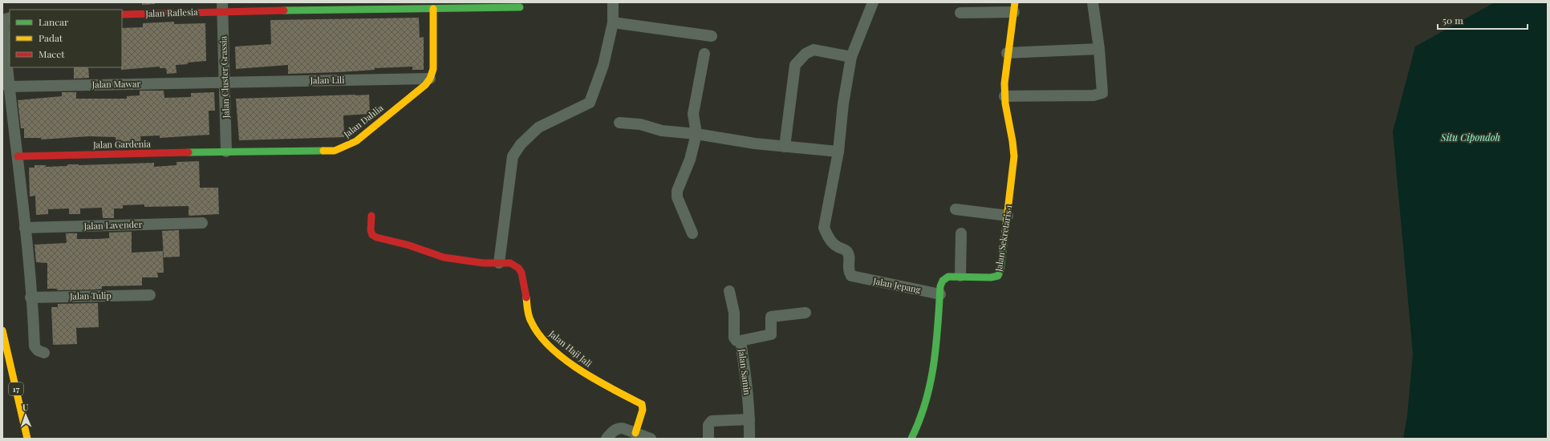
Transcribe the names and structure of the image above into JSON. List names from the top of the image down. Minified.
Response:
{"streets":{"main road":["Jalan Raflesia","Jalan Dahlia","Jalan Gardenia","Jalan Sekretaris 1","Jalan Haji Jali","17"],"street":["Jalan Cluster Grassia","Jalan Lili","Jalan Mawar","Jalan Lavender","Jalan Jepang","Jalan Tulip","Jalan Samin"]},"crossings":[["Jalan Raflesia","Jalan Cluster Grassia"],["Jalan Cluster Grassia","Jalan Lili"],["Jalan Cluster Grassia","Jalan Mawar"],["Jalan Cluster Grassia","Jalan Dahlia"],["Jalan Cluster Grassia","Jalan Gardenia"],["Jalan Lili","Jalan Mawar"],["Jalan Lili","Jalan Dahlia"],["Jalan Dahlia","Jalan Gardenia"],["Jalan Sekretaris 1","Jalan Jepang"]],"water":["Situ Cipondoh"],"legend":["Lancar","Padat","Macet"],"scale_bar":"50 m","north":"top"}
